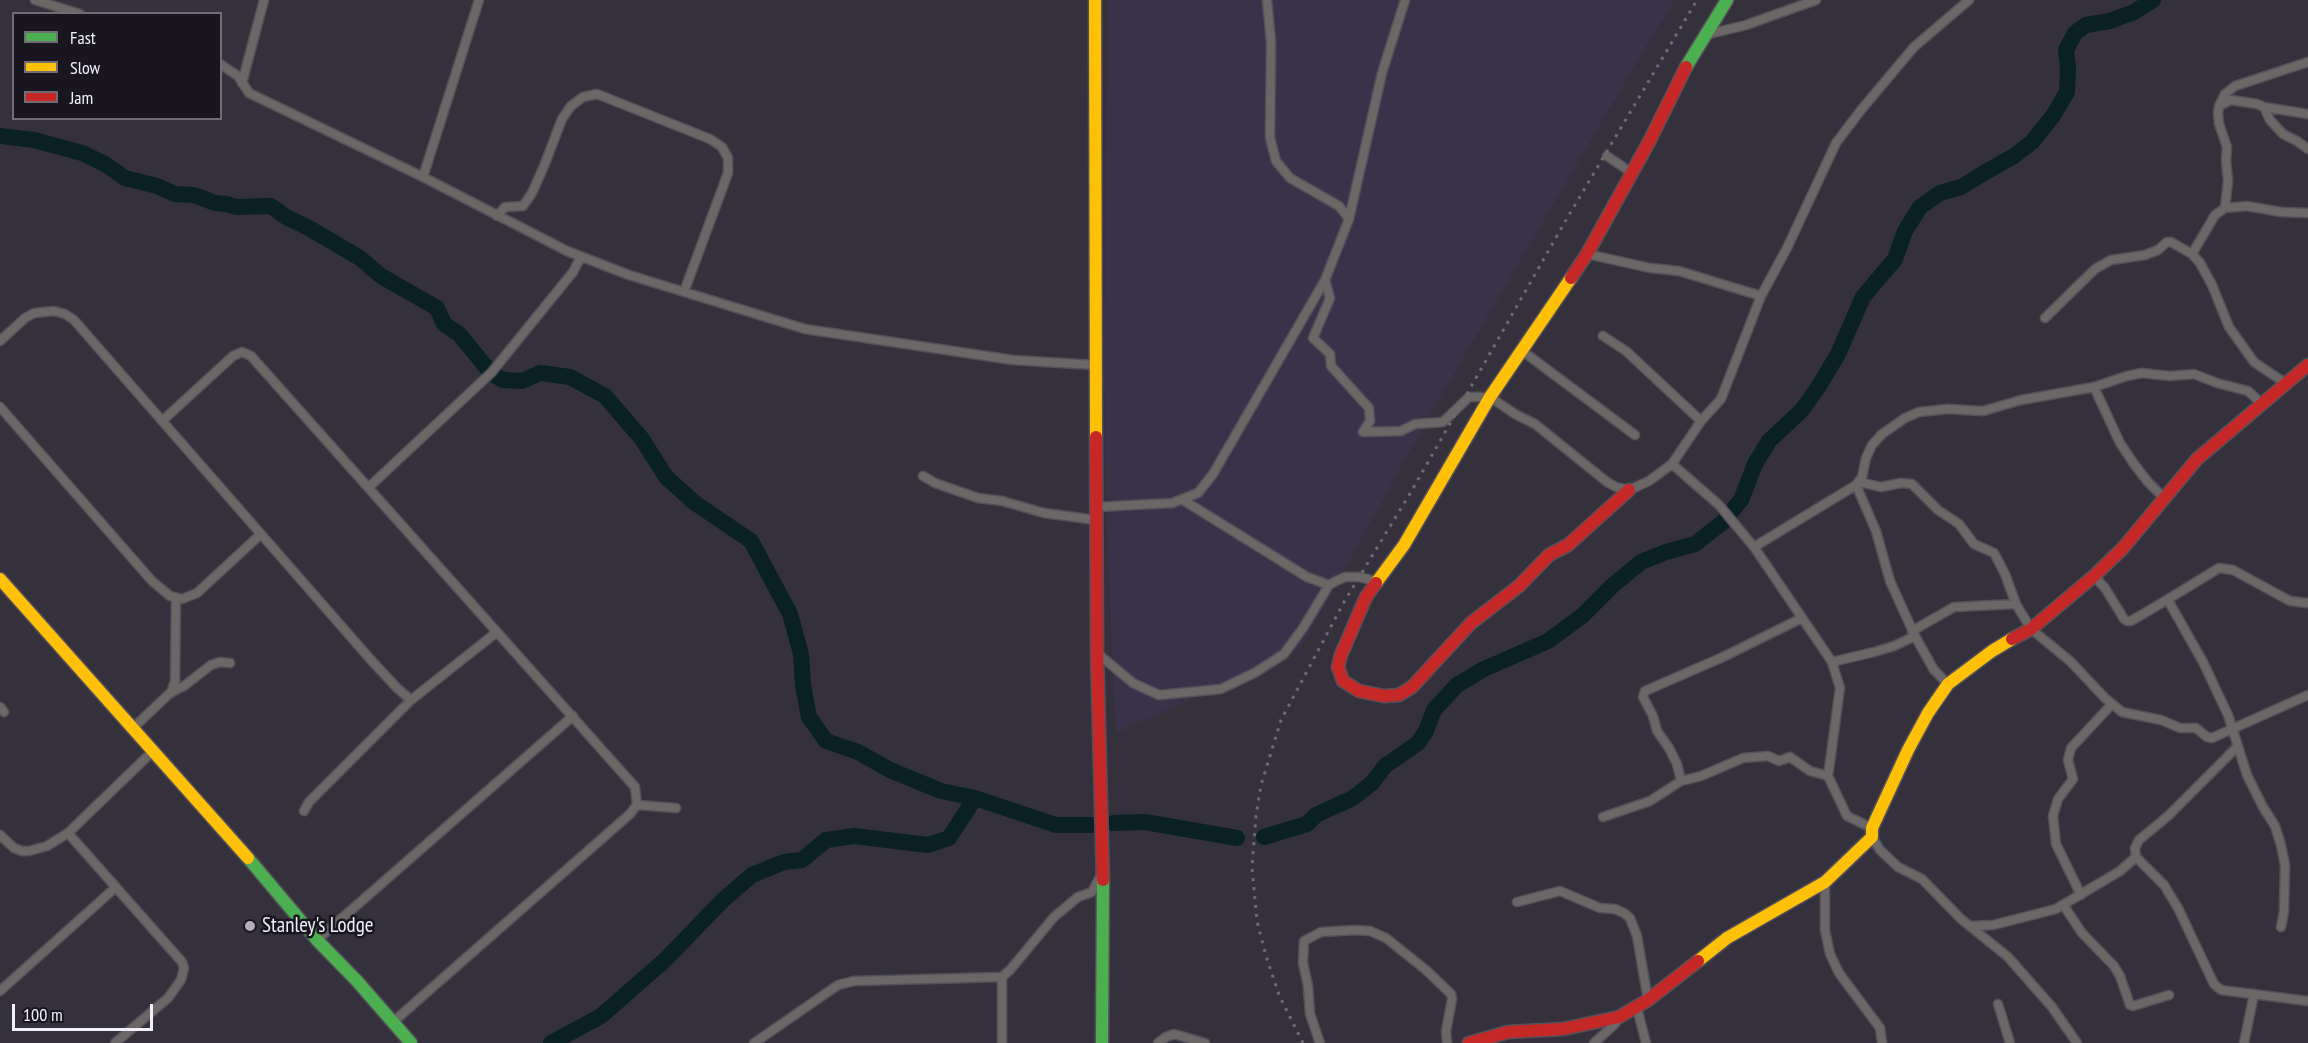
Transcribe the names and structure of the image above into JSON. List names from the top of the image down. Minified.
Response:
{"places":["Stanley's Lodge"],"legend":["Fast","Slow","Jam"],"scale_bar":"100 m"}
